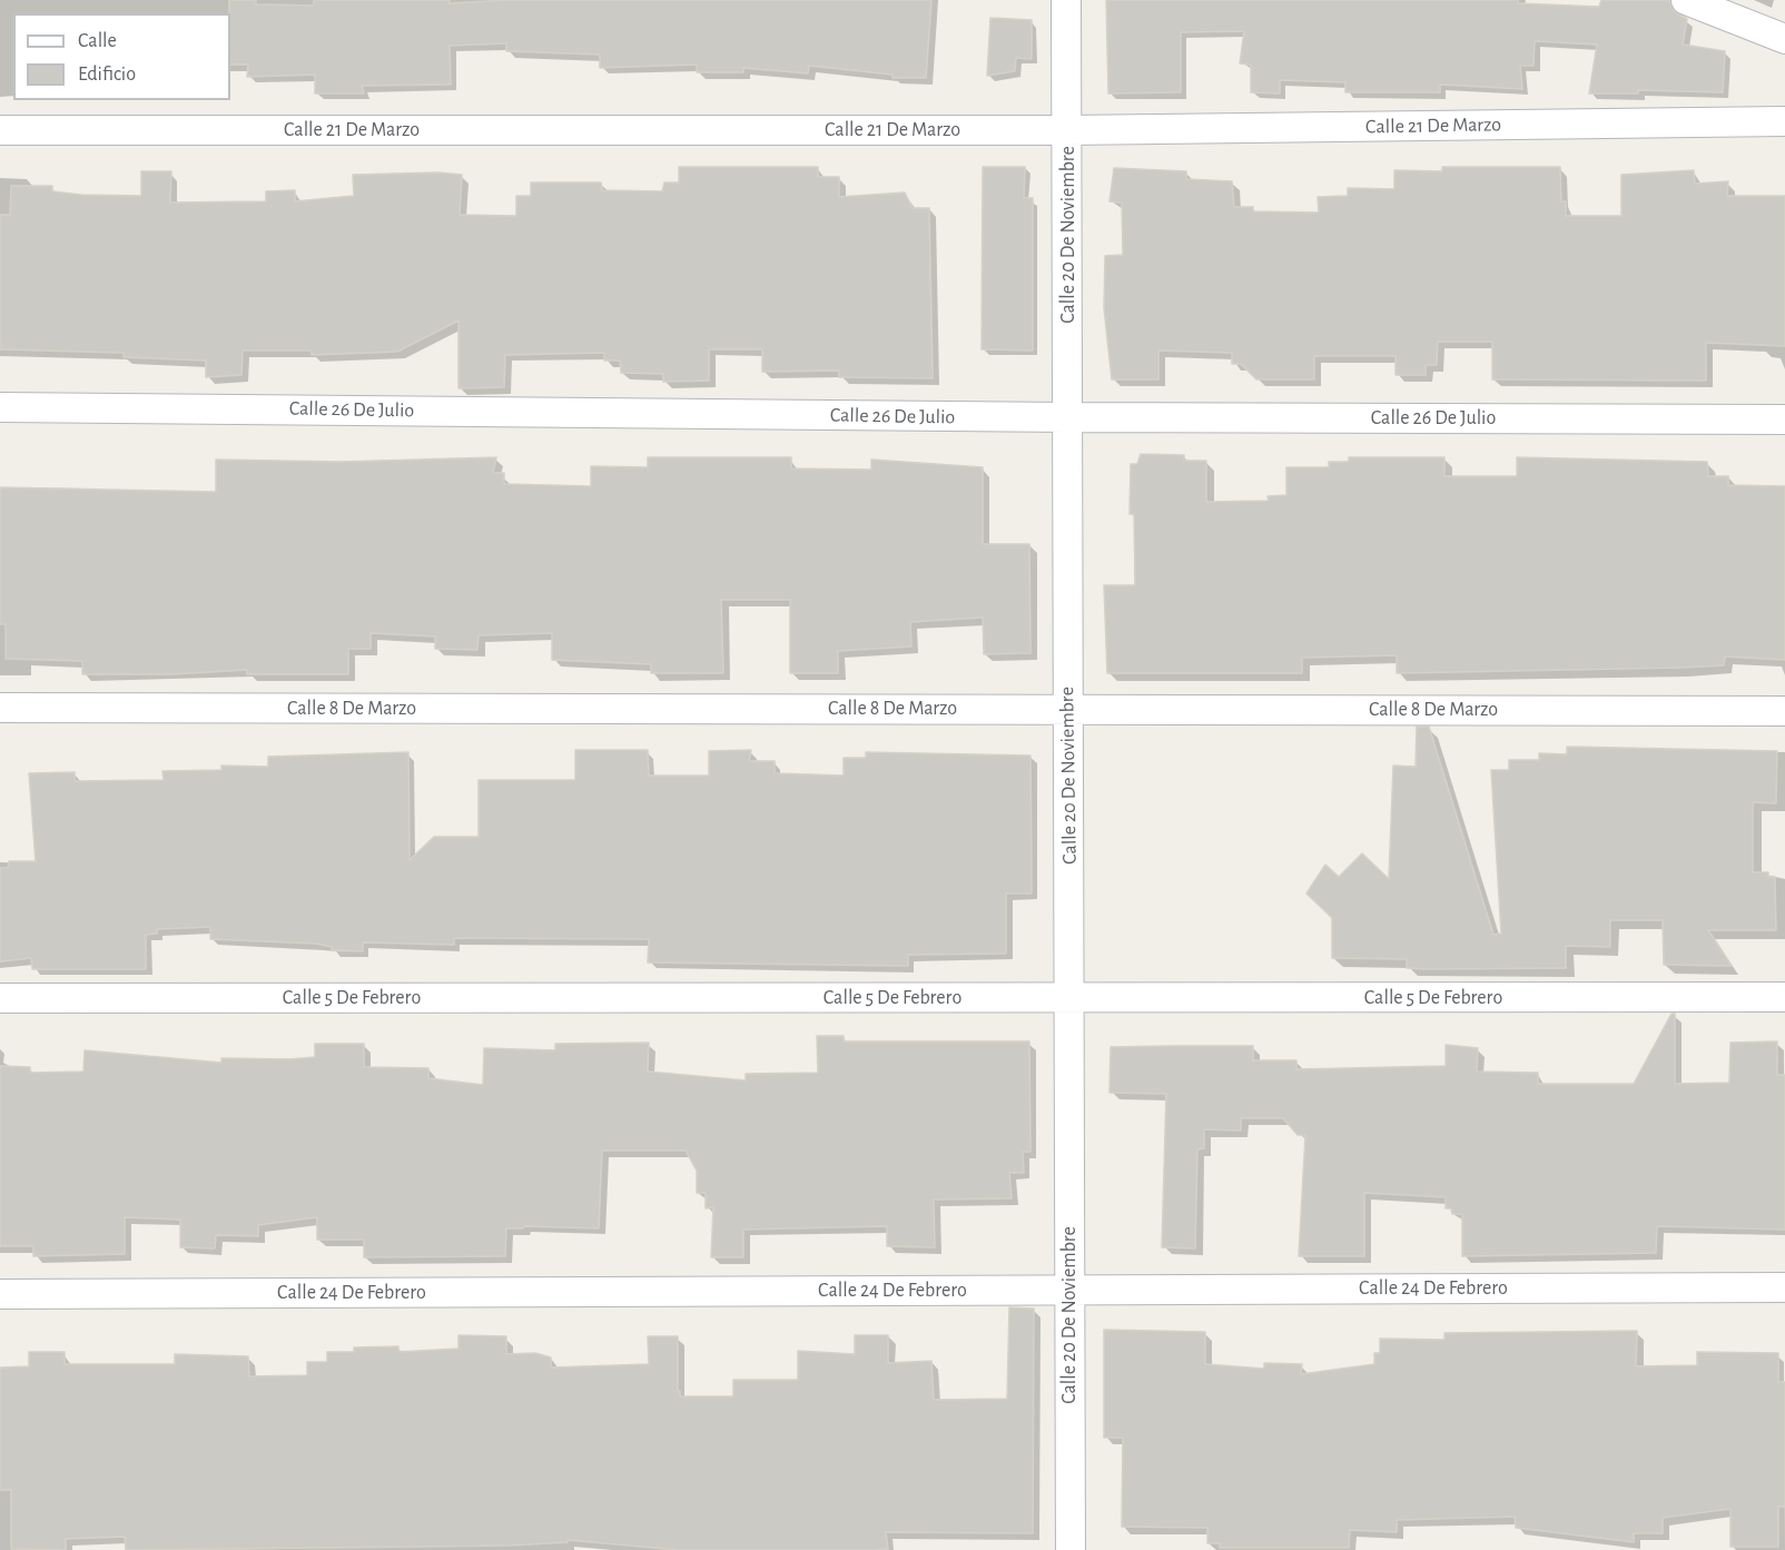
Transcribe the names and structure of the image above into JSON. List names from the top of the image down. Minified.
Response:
{"streets":{"street":["Calle 21 De Marzo","Calle 20 De Noviembre","Calle 26 De Julio","Calle 8 De Marzo","Calle 5 De Febrero","Calle 24 De Febrero"]},"crossings":[["Calle 21 De Marzo","Calle 20 De Noviembre"],["Calle 20 De Noviembre","Calle 26 De Julio"],["Calle 20 De Noviembre","Calle 8 De Marzo"],["Calle 20 De Noviembre","Calle 5 De Febrero"],["Calle 20 De Noviembre","Calle 24 De Febrero"]],"legend":["Calle","Edificio"]}
